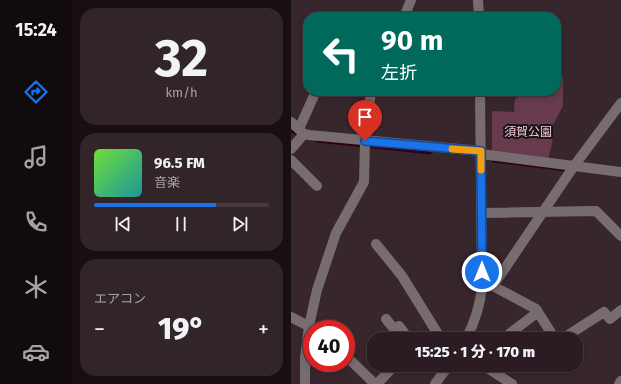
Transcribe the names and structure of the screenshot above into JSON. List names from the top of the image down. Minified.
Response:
{"parks":["須賀公園"],"page":{"tabs":"15:24","tile":[["32","km/h"],"エアコン"],"turn":["90 m","左折"],"song":["96.5 FM","音楽"],"heat":["−","19°","+"],"limit":"40","trip":"15:25 · 1 分 · 170 m"}}
